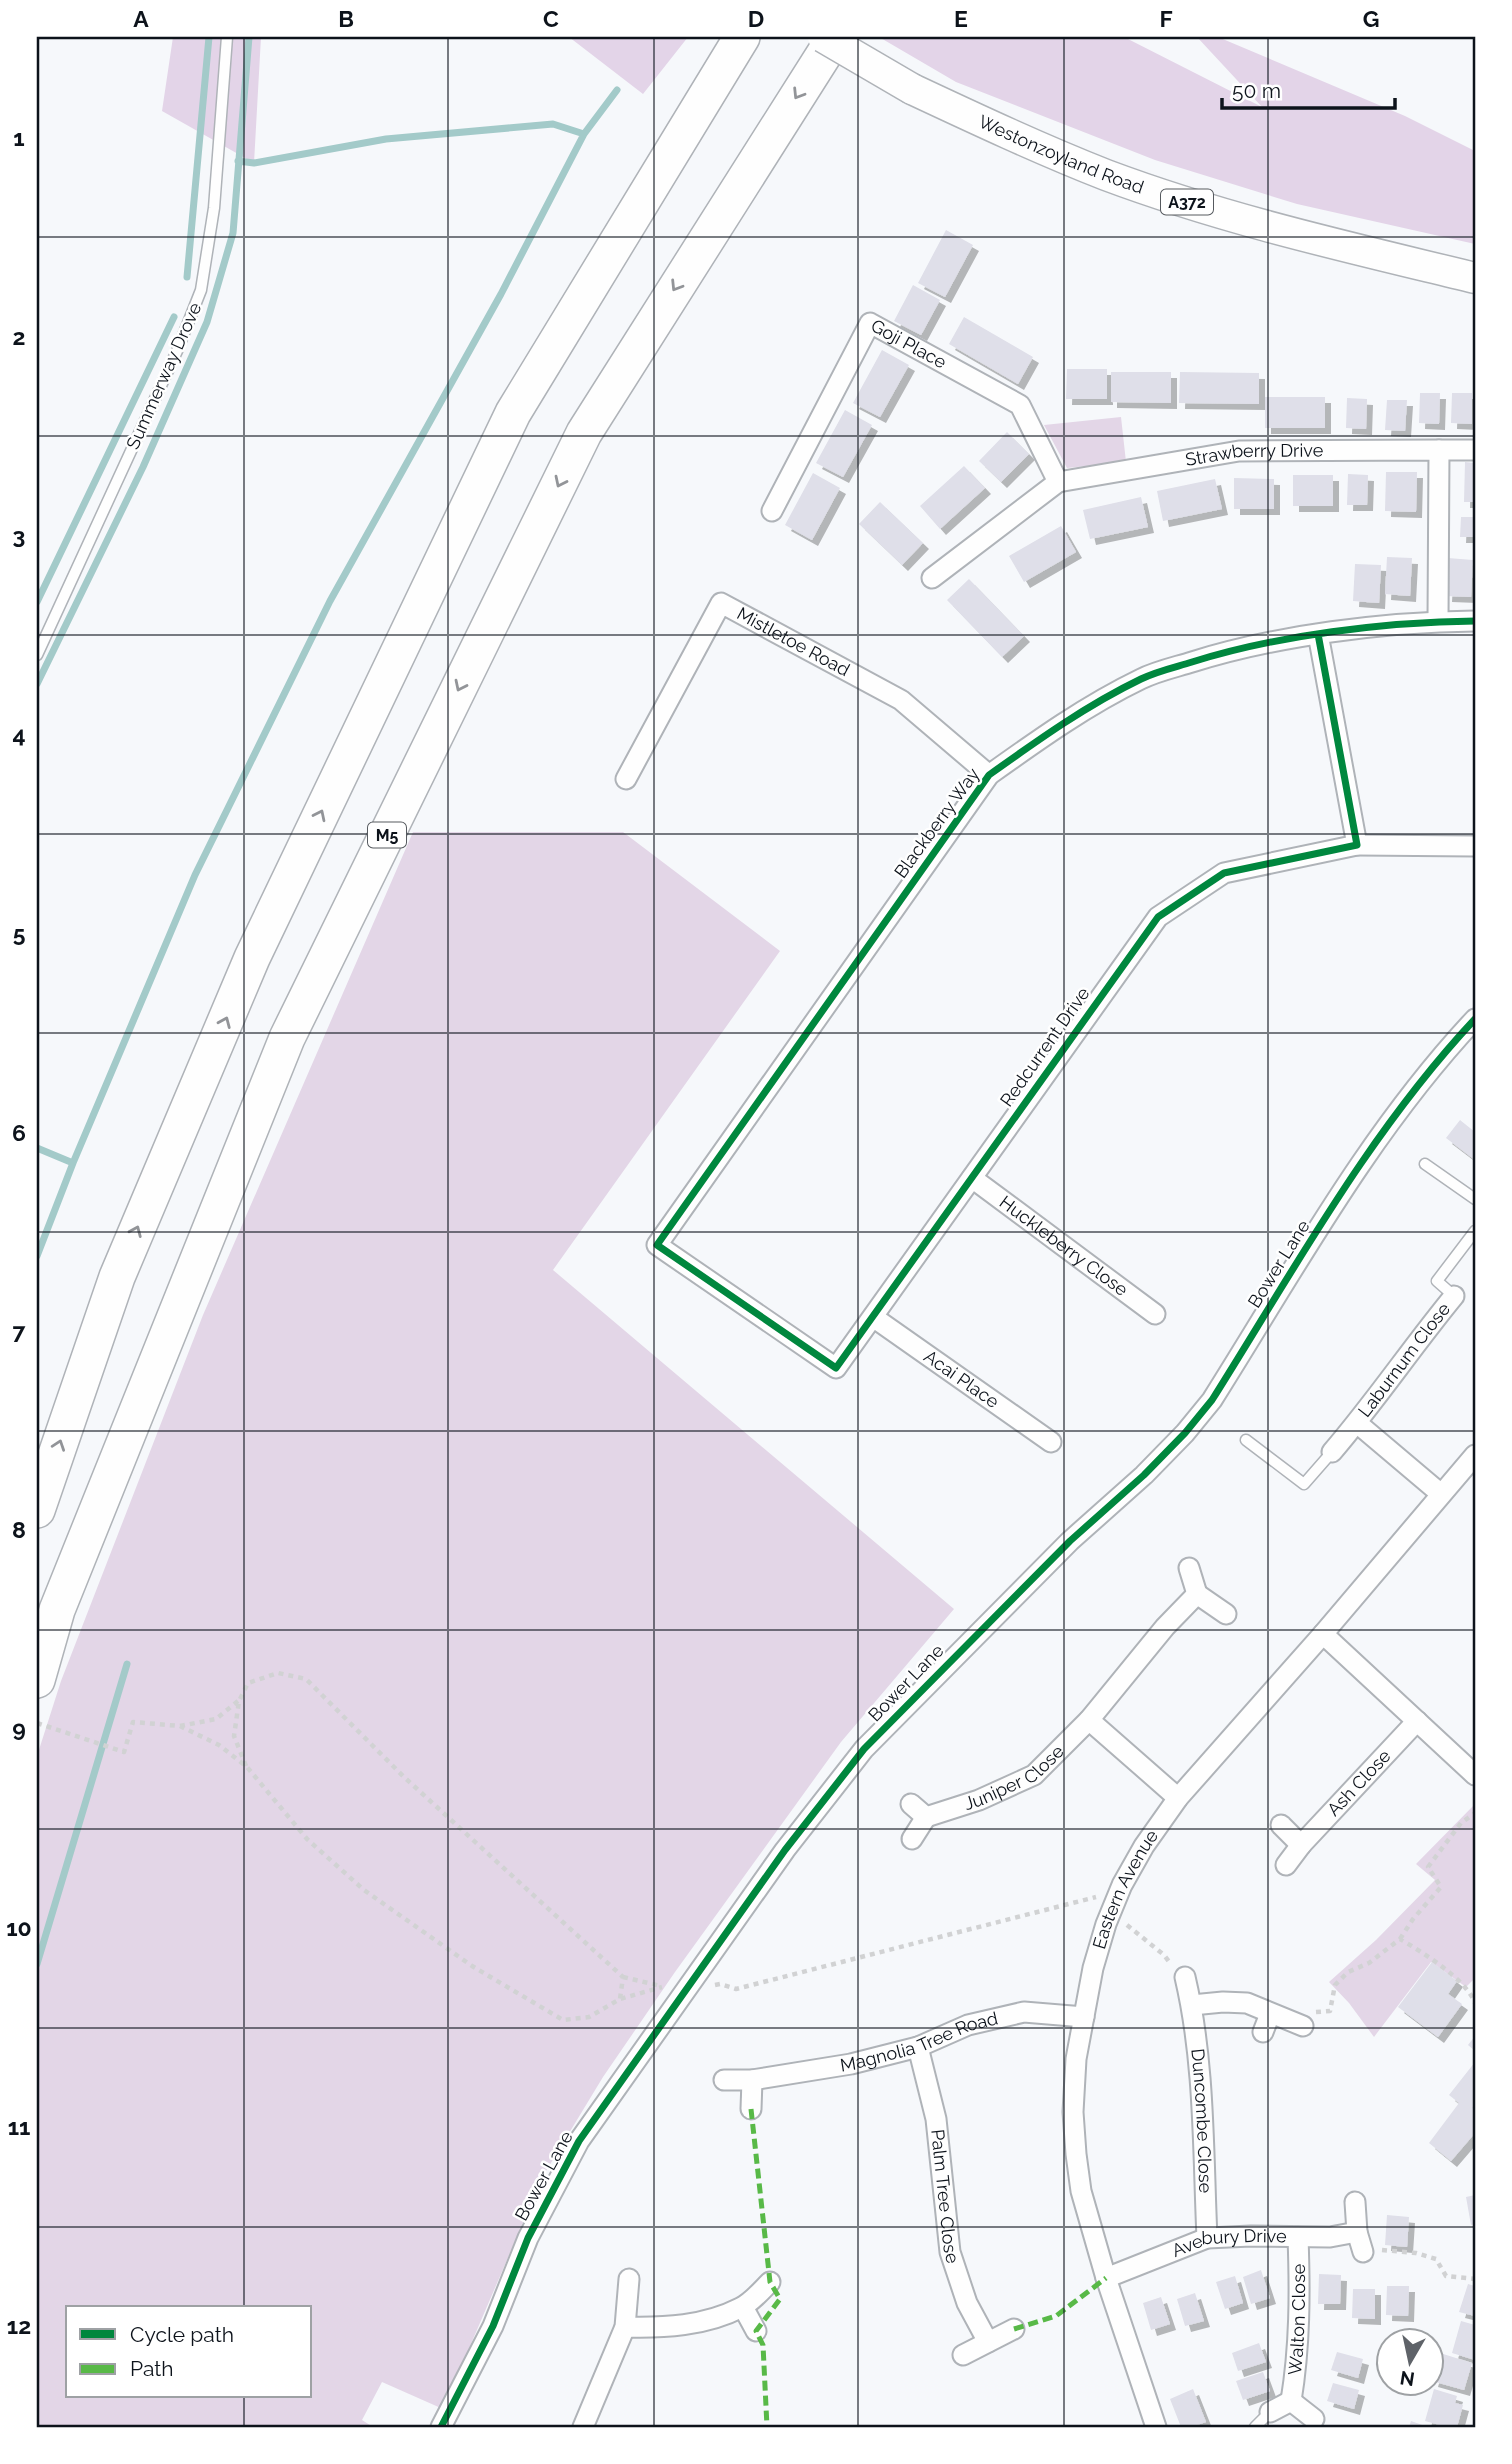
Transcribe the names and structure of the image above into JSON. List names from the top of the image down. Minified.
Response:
{"streets":{"highway":["M5"],"main road":["Westonzoyland Road","A372"],"street":["Goji Place","Strawberry Drive","Mistletoe Road","Blackberry Way","Redcurrent Drive","Huckleberry Close","Bower Lane","Laburnum Close","Acai Place","Juniper Close","Ash Close","Eastern Avenue","Magnolia Tree Road","Duncombe Close","Palm Tree Close","Avebury Drive","Walton Close"],"lane":["Summerway Drove"]},"crossings":[["Goji Place","Strawberry Drive"],["Mistletoe Road","Blackberry Way"],["Blackberry Way","Redcurrent Drive"],["Redcurrent Drive","Huckleberry Close"],["Redcurrent Drive","Acai Place"],["Laburnum Close","Eastern Avenue"],["Eastern Avenue","Magnolia Tree Road"],["Eastern Avenue","Avebury Drive"],["Magnolia Tree Road","Palm Tree Close"],["Duncombe Close","Avebury Drive"],["Avebury Drive","Walton Close"]],"legend":["Cycle path","Path"],"scale_bar":"50 m","north":"bottom","grid":{"columns":["A","B","C","D","E","F","G"],"rows":["1","2","3","4","5","6","7","8","9","10","11","12"]}}
